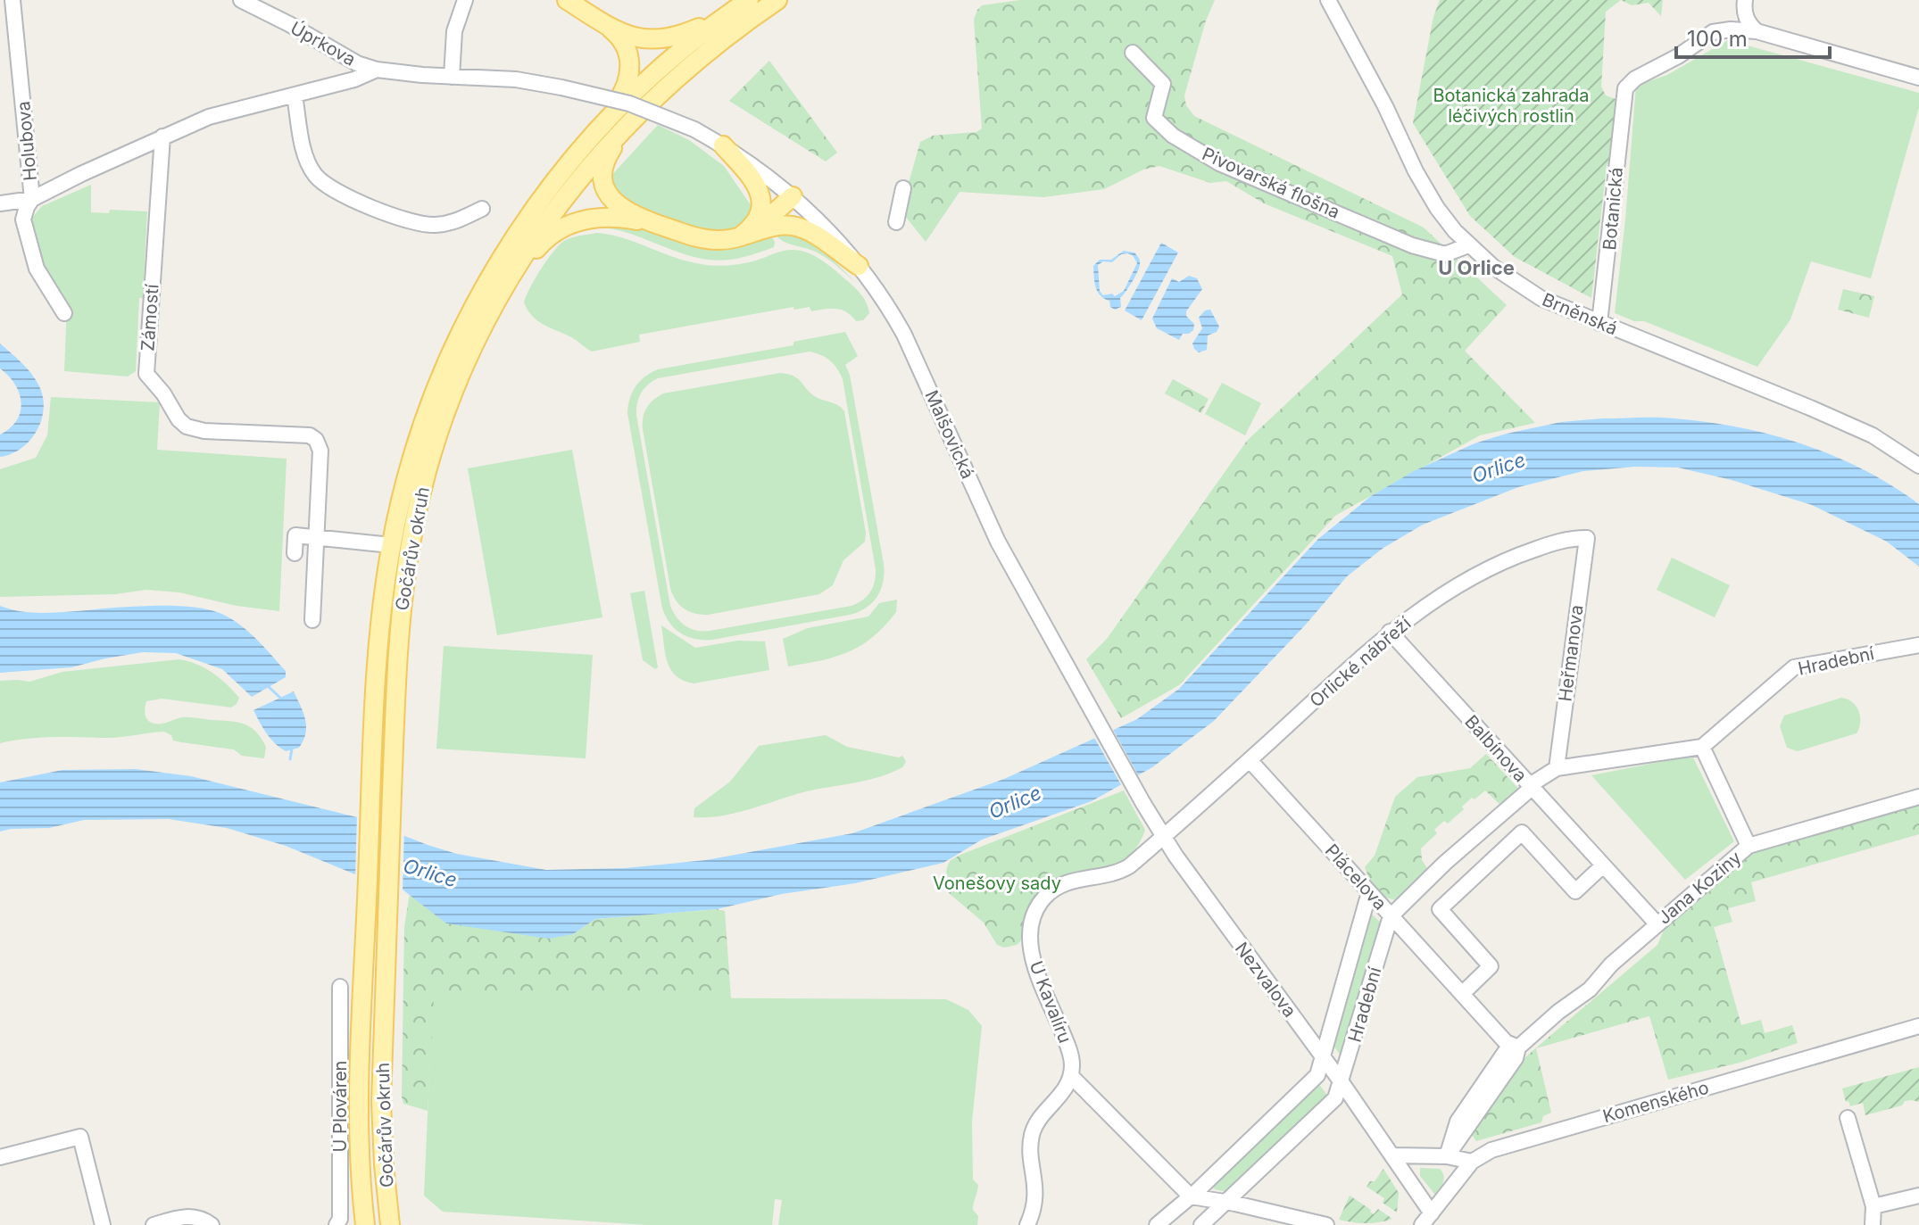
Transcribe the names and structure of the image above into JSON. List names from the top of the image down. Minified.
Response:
{"streets":{"main road":["Gočárův okruh"],"street":["Úprkova","Holubova","Pivovarská flošna","Botanická","Brněnská","Zámostí","Malšovická","Heřmanova","Hradební","Orlické nábřeží","Balbínova","Plácelova","Jana Koziny","Nezvalova","U Kavalíru","Komenského","U Plováren"]},"crossings":[["Úprkova","Malšovická"],["Pivovarská flošna","Brněnská"],["Botanická","Brněnská"],["Malšovická","Nezvalova"],["Heřmanova","Hradební"],["Heřmanova","Orlické nábřeží"],["Hradební","Balbínova"],["Hradební","Plácelova"],["Hradební","Nezvalova"],["Orlické nábřeží","Balbínova"],["Orlické nábřeží","Plácelova"],["Orlické nábřeží","Nezvalova"],["Orlické nábřeží","U Kavalíru"],["Balbínova","Jana Koziny"],["Plácelova","Jana Koziny"],["Nezvalova","U Kavalíru"],["Nezvalova","Komenského"]],"districts":["U Orlice"],"water":["Orlice"],"parks":["Botanická zahrada léčivých rostlin","Vonešovy sady"],"scale_bar":"100 m"}
